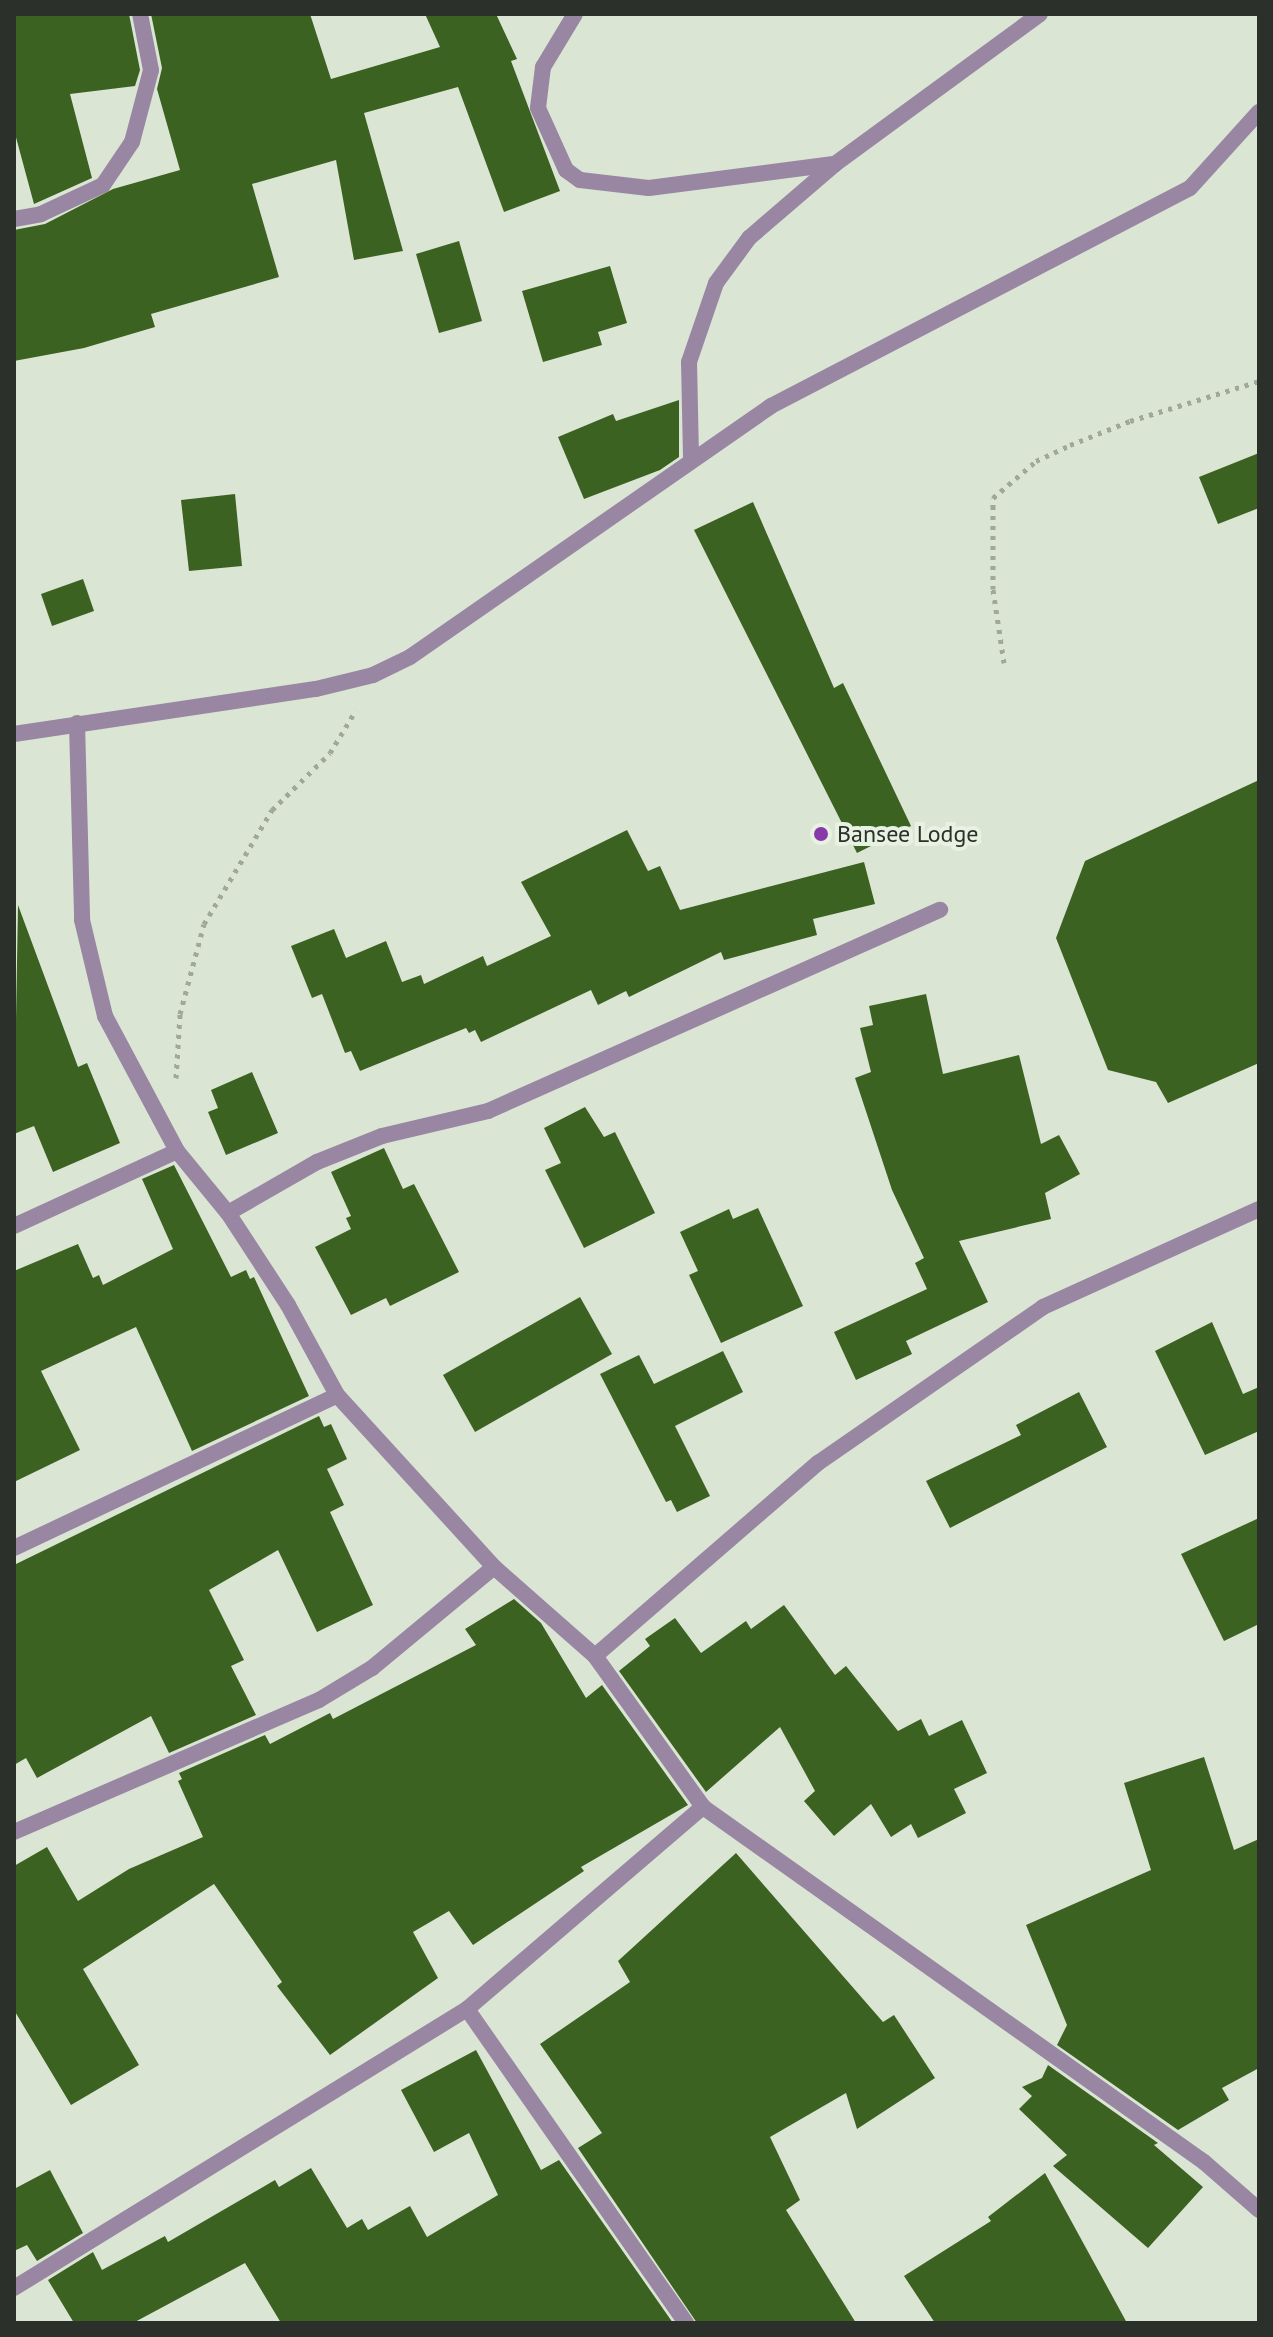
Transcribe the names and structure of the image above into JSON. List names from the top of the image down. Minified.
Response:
{"places":["Bansee Lodge"]}
